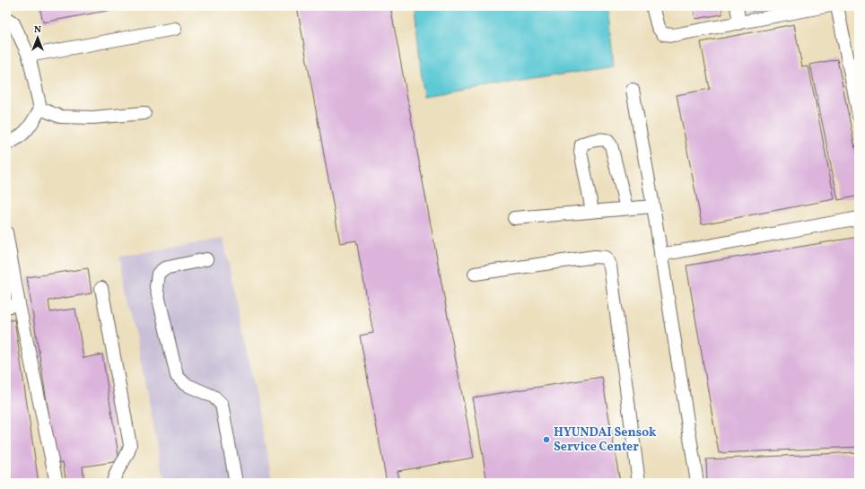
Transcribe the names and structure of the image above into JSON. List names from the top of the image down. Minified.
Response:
{"places":["HYUNDAI Sensok Service Center"],"north":"top"}
